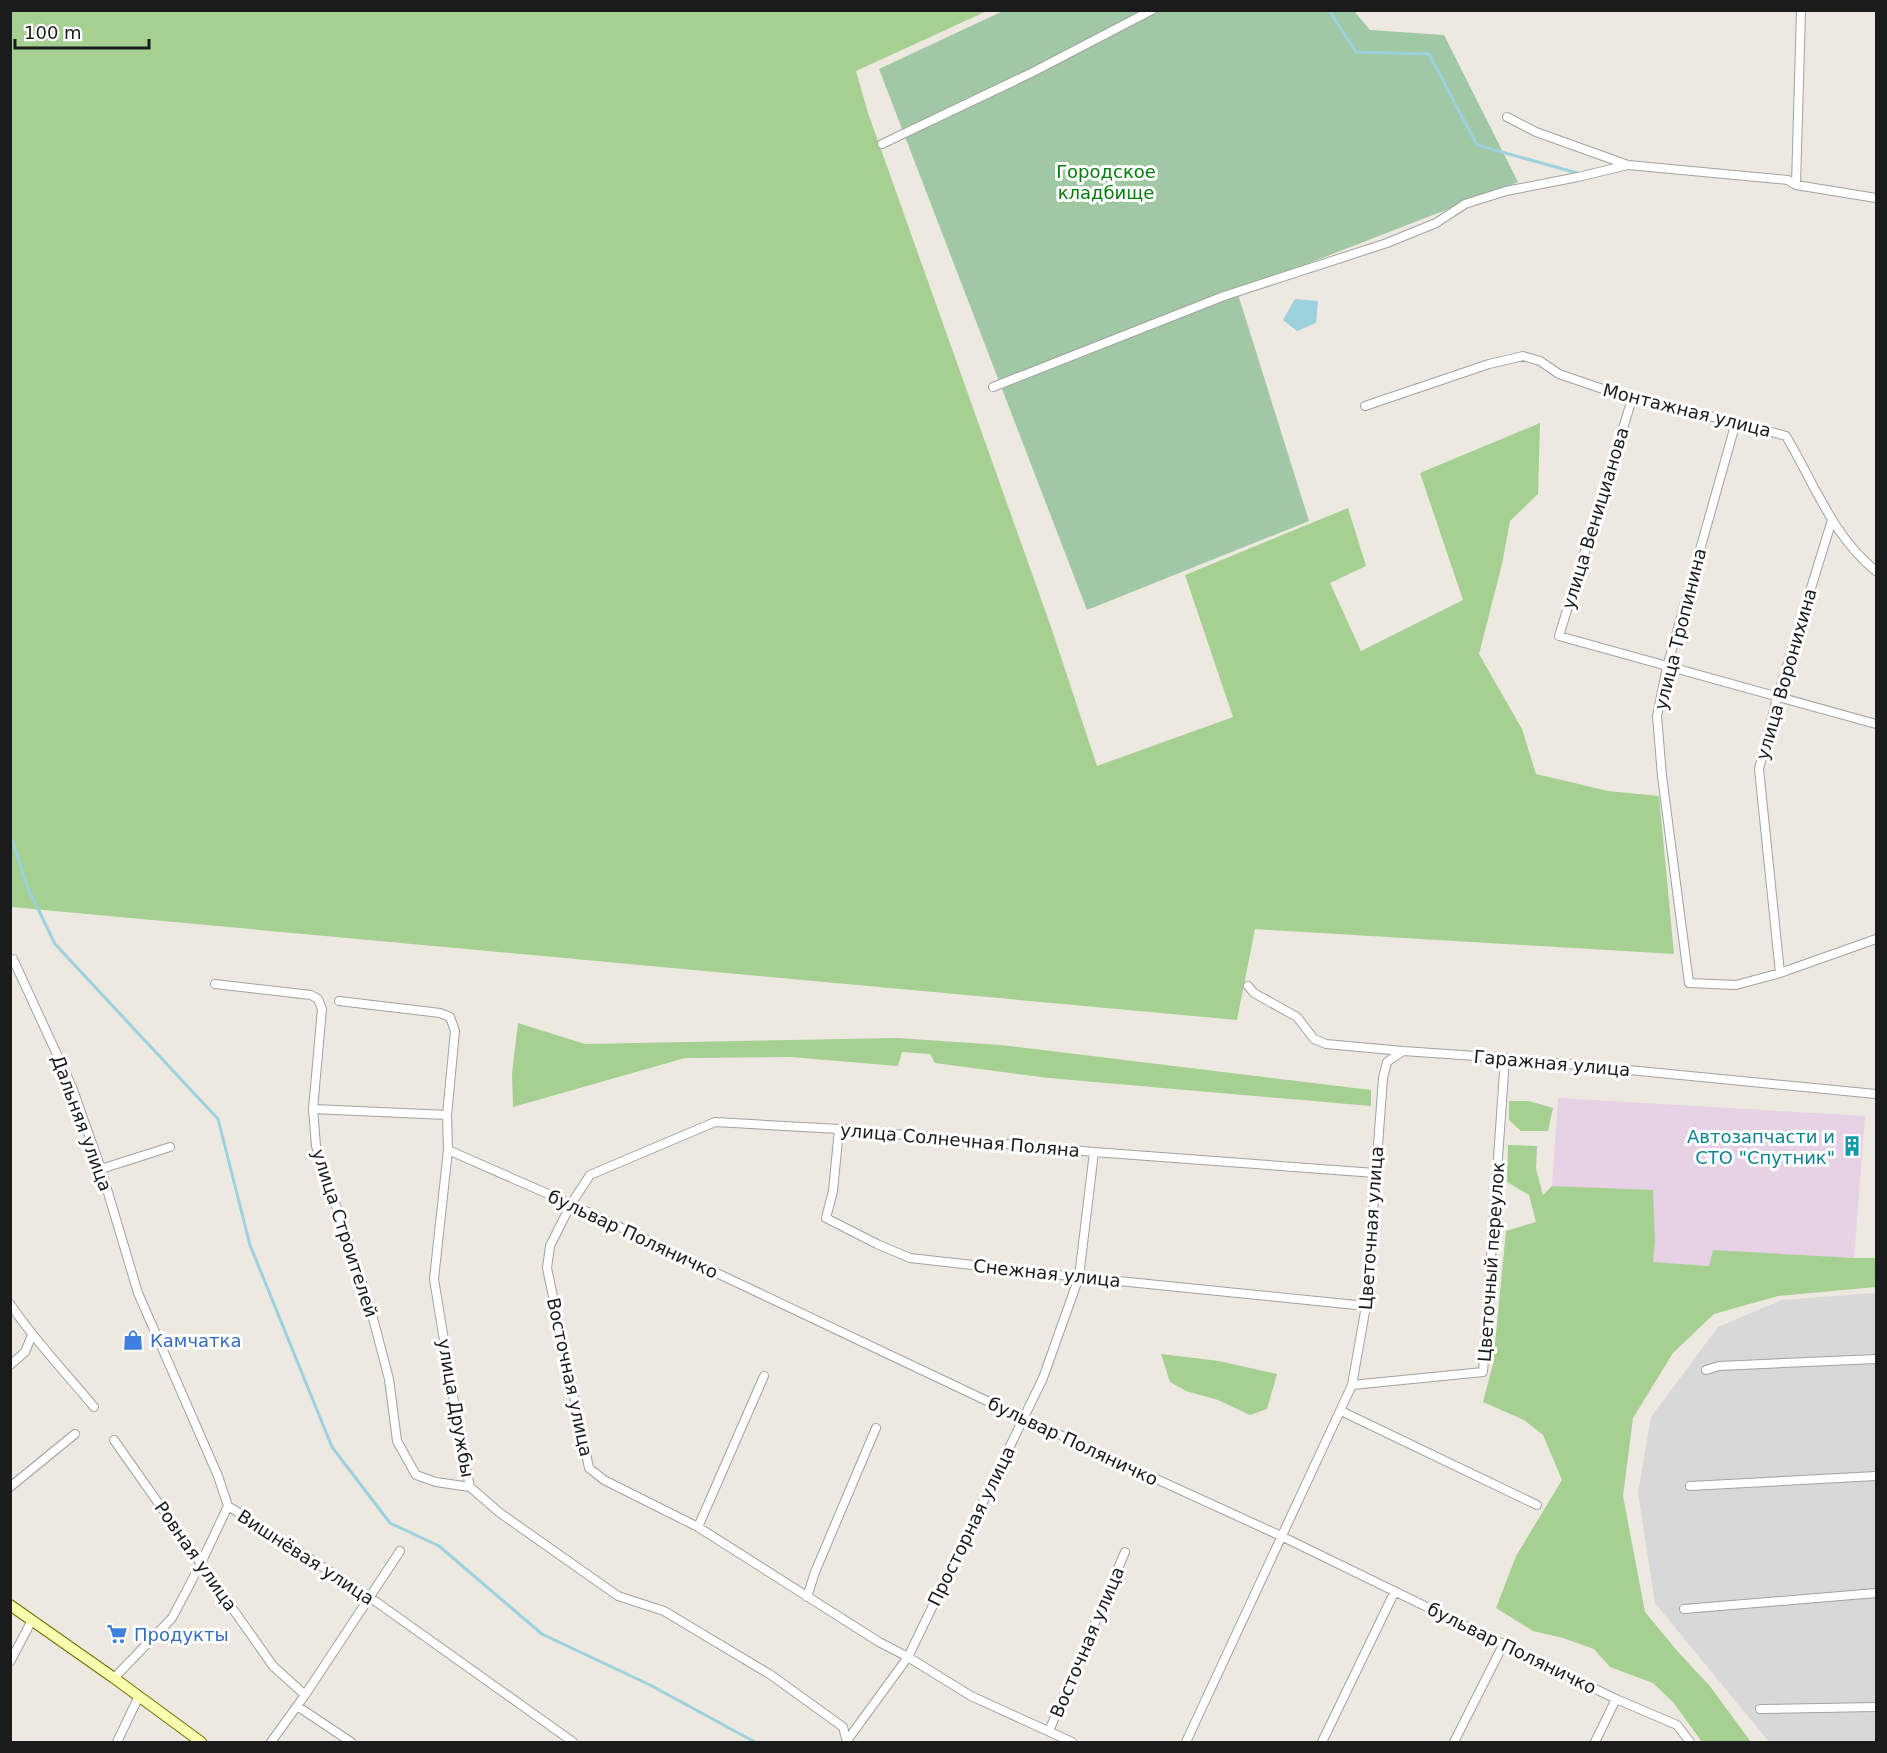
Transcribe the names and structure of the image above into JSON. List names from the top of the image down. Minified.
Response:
{"streets":{"street":["Монтажная улица","улица Веницианова","улица Тропинина","улица Воронихина","Гаражная улица","Дальняя улица","улица Солнечная Поляна","Цветочная улица","улица Строителей","бульвар Поляничко","Цветочный переулок","Снежная улица","Восточная улица","улица Дружбы","Просторная улица","Ровная улица","Вишнёвая улица"]},"crossings":[["Монтажная улица","улица Веницианова"],["Монтажная улица","улица Тропинина"],["Монтажная улица","улица Воронихина"],["улица Веницианова","улица Тропинина"],["улица Тропинина","улица Воронихина"],["Гаражная улица","Цветочная улица"],["Гаражная улица","Цветочный переулок"],["Дальняя улица","Вишнёвая улица"],["улица Солнечная Поляна","Цветочная улица"],["улица Солнечная Поляна","бульвар Поляничко"],["улица Солнечная Поляна","Снежная улица"],["улица Солнечная Поляна","Восточная улица"],["улица Солнечная Поляна","Просторная улица"],["Цветочная улица","бульвар Поляничко"],["Цветочная улица","Цветочный переулок"],["Цветочная улица","Снежная улица"],["улица Строителей","улица Дружбы"],["бульвар Поляничко","Восточная улица"],["бульвар Поляничко","улица Дружбы"],["бульвар Поляничко","Просторная улица"],["Снежная улица","Просторная улица"],["Восточная улица","Просторная улица"],["улица Дружбы","Просторная улица"]],"parks":["Городское кладбище"],"places":{"building":["Автозапчасти и СТО \"Спутник\""],"shop":["Камчатка"],"supermarket":["Продукты"]},"scale_bar":"100 m"}
